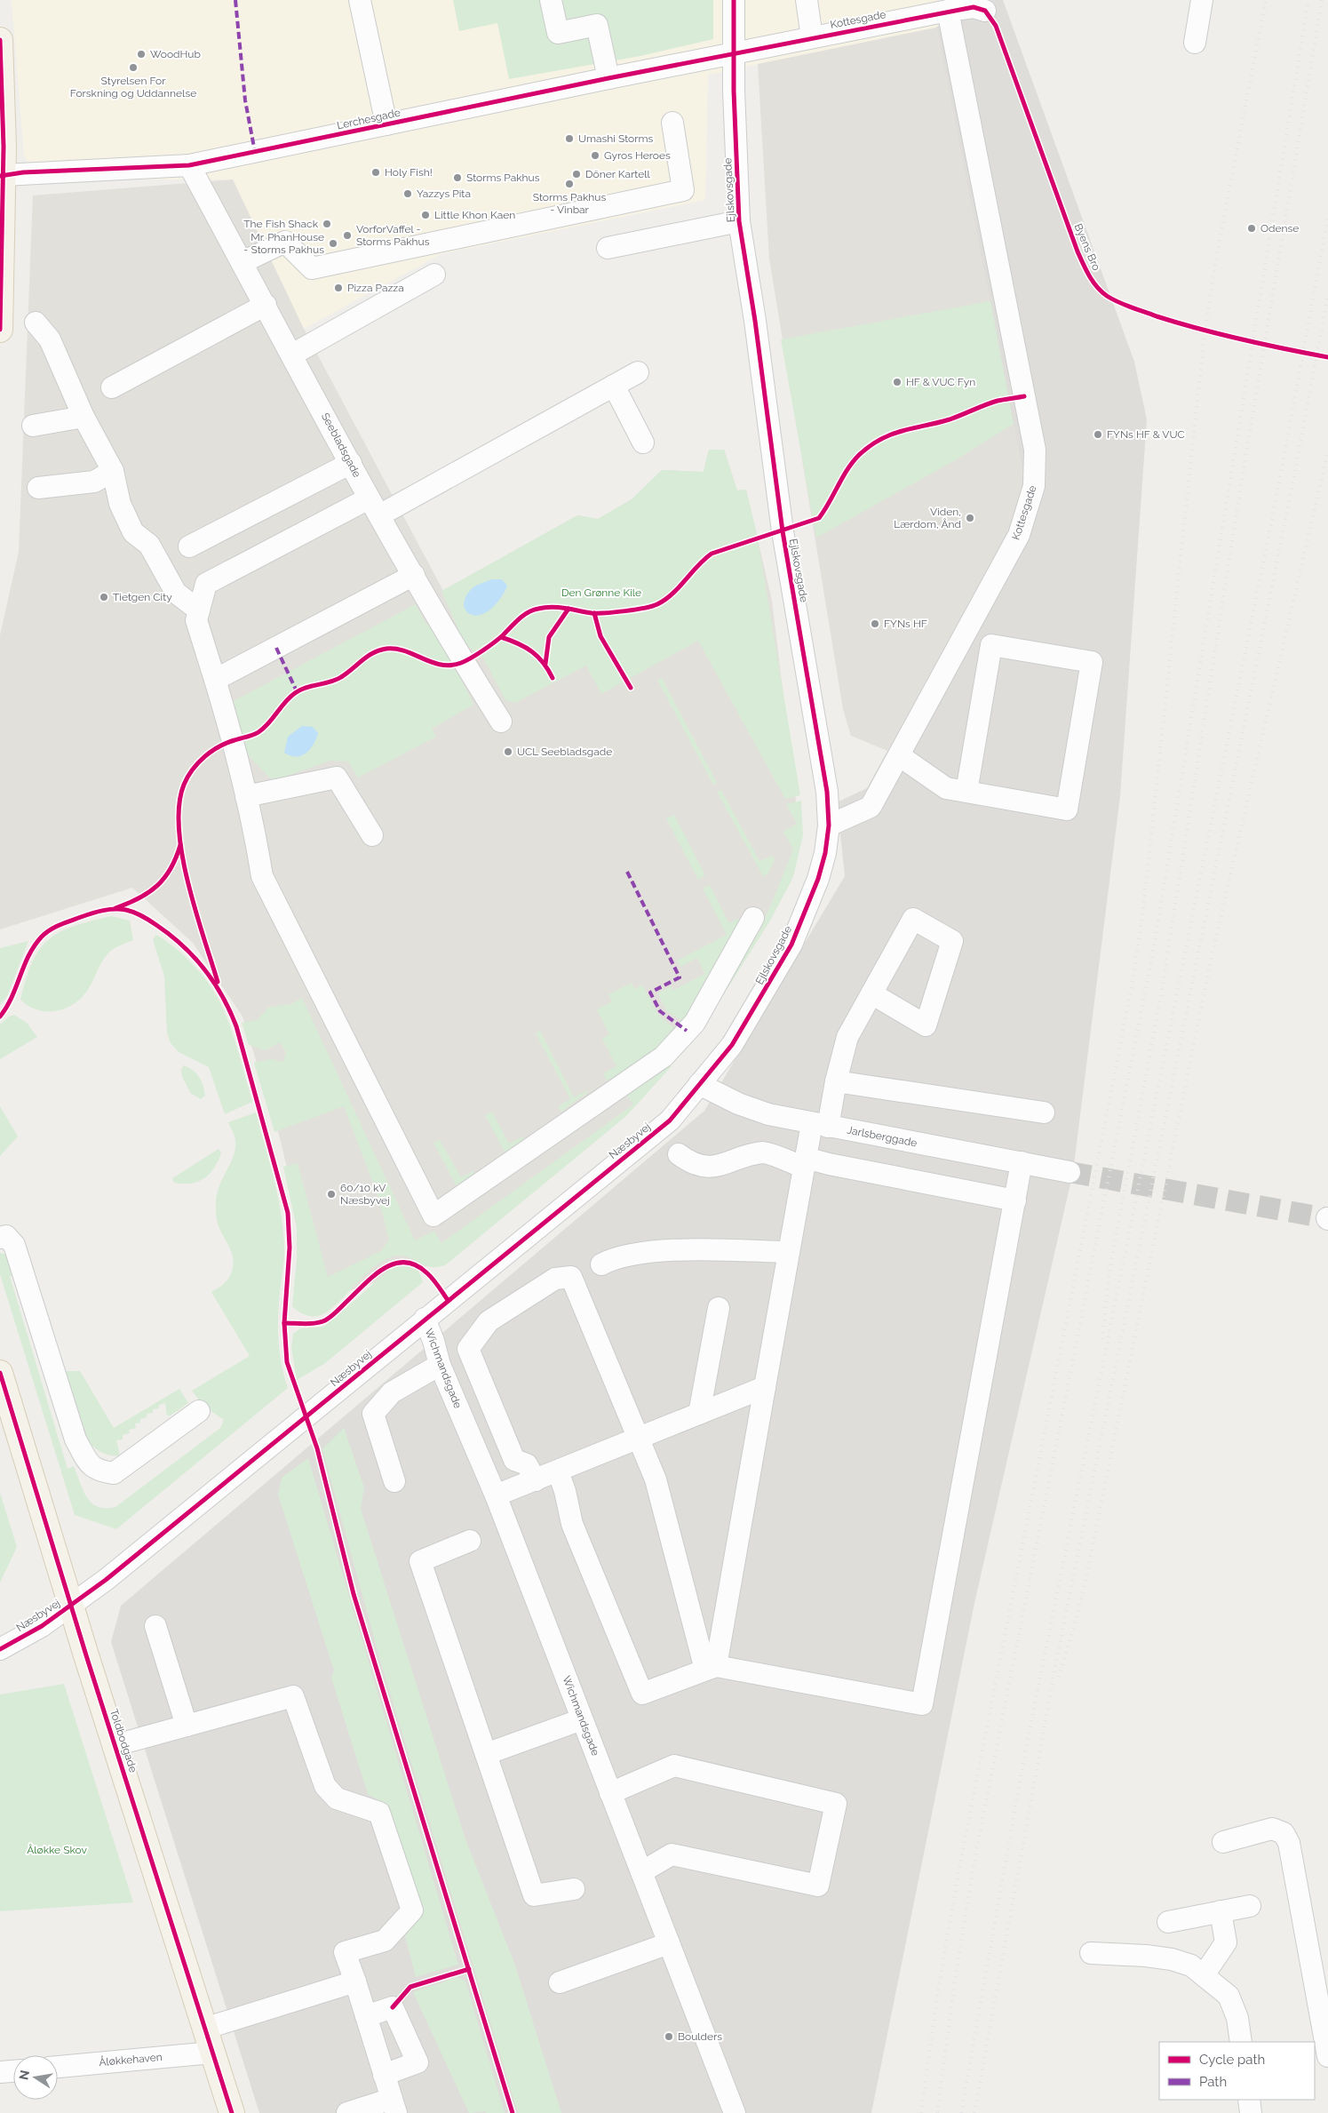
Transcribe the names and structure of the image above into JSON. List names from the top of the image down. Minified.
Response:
{"streets":{"main road":["Toldbodgade"],"street":["Kottesgade","Lerchesgade","Ejlskovsgade","Seebladsgade","Jarlsberggade","Næsbyvej","Wichmandsgade","Åløkkehaven"],"cycle path":["Byens Bro"]},"crossings":[["Kottesgade","Lerchesgade"],["Kottesgade","Ejlskovsgade"],["Lerchesgade","Ejlskovsgade"],["Lerchesgade","Seebladsgade"],["Ejlskovsgade","Jarlsberggade"],["Ejlskovsgade","Næsbyvej"],["Jarlsberggade","Næsbyvej"],["Næsbyvej","Wichmandsgade"],["Næsbyvej","Toldbodgade"],["Toldbodgade","Åløkkehaven"]],"parks":["Den Grønne Kile","Åløkke Skov"],"places":["WoodHub","Styrelsen For Forskning og Uddannelse","Umashi Storms","Gyros Heroes","Holy Fish!","Döner Kartell","Storms Pakhus","Storms Pakhus - Vinbar","Yazzys Pita","Little Khon Kaen","The Fish Shack","Odense","VorforVaffel - Storms Pakhus","Mr. PhanHouse - Storms Pakhus","Pizza Pazza","HF & VUC Fyn","FYNs HF & VUC","Viden, Lærdom, Ånd","Tietgen City","FYNs HF","UCL Seebladsgade","60/10 kV Næsbyvej","Boulders"],"legend":["Cycle path","Path"],"north":"left"}
